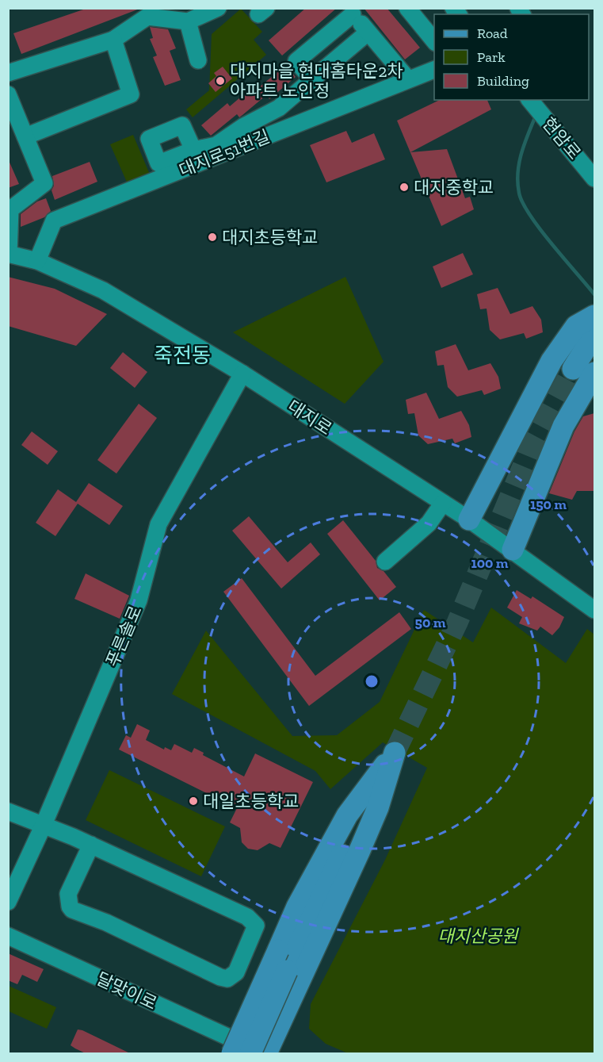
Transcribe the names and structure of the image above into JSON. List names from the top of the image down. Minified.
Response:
{"streets":{"street":["현암로","대지로51번길","대지로","푸른솔로","달맞이로"]},"crossings":[["대지로51번길","대지로"],["대지로","푸른솔로"]],"districts":["죽전동"],"parks":["대지산공원"],"places":["대지마을 현대홈타운2차 아파트 노인정","대지중학교","대지초등학교","대일초등학교"],"legend":["Road","Park","Building"],"rings":["150 m","100 m","50 m"]}
